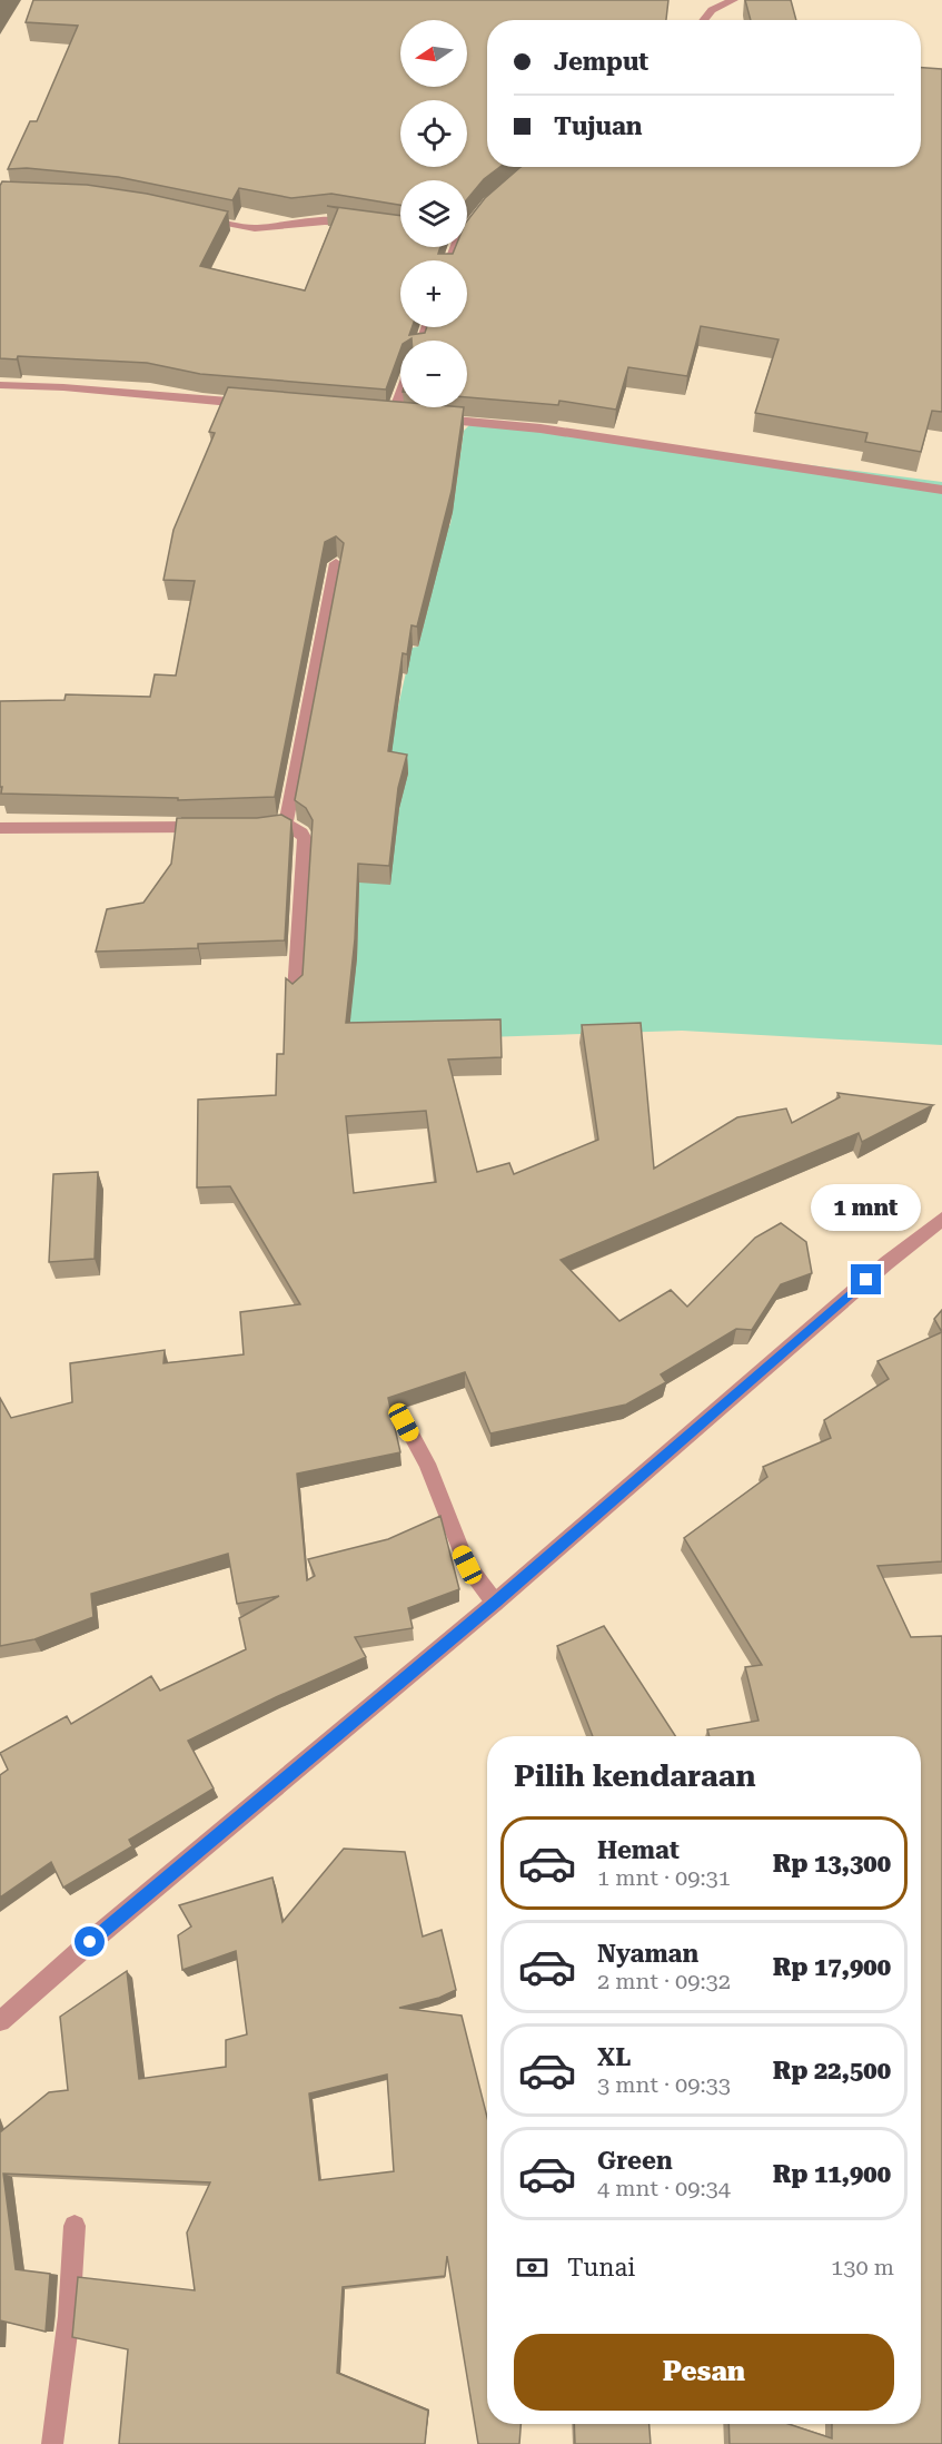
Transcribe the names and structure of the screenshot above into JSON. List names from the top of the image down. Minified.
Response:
{"north":"left","page":{"map_buttons":["+","−"],"banner":["Jemput","Tujuan"],"bubble":"1 mnt","heading":"Pilih kendaraan","list":[{"name":"Hemat","note":"1 mnt · 09:31","value":"Rp 13,300"},{"name":"Nyaman","note":"2 mnt · 09:32","value":"Rp 17,900"},{"name":"XL","note":"3 mnt · 09:33","value":"Rp 22,500"},{"name":"Green","note":"4 mnt · 09:34","value":"Rp 11,900"}],"pay":["Tunai","130 m"],"buttons":"Pesan"}}
